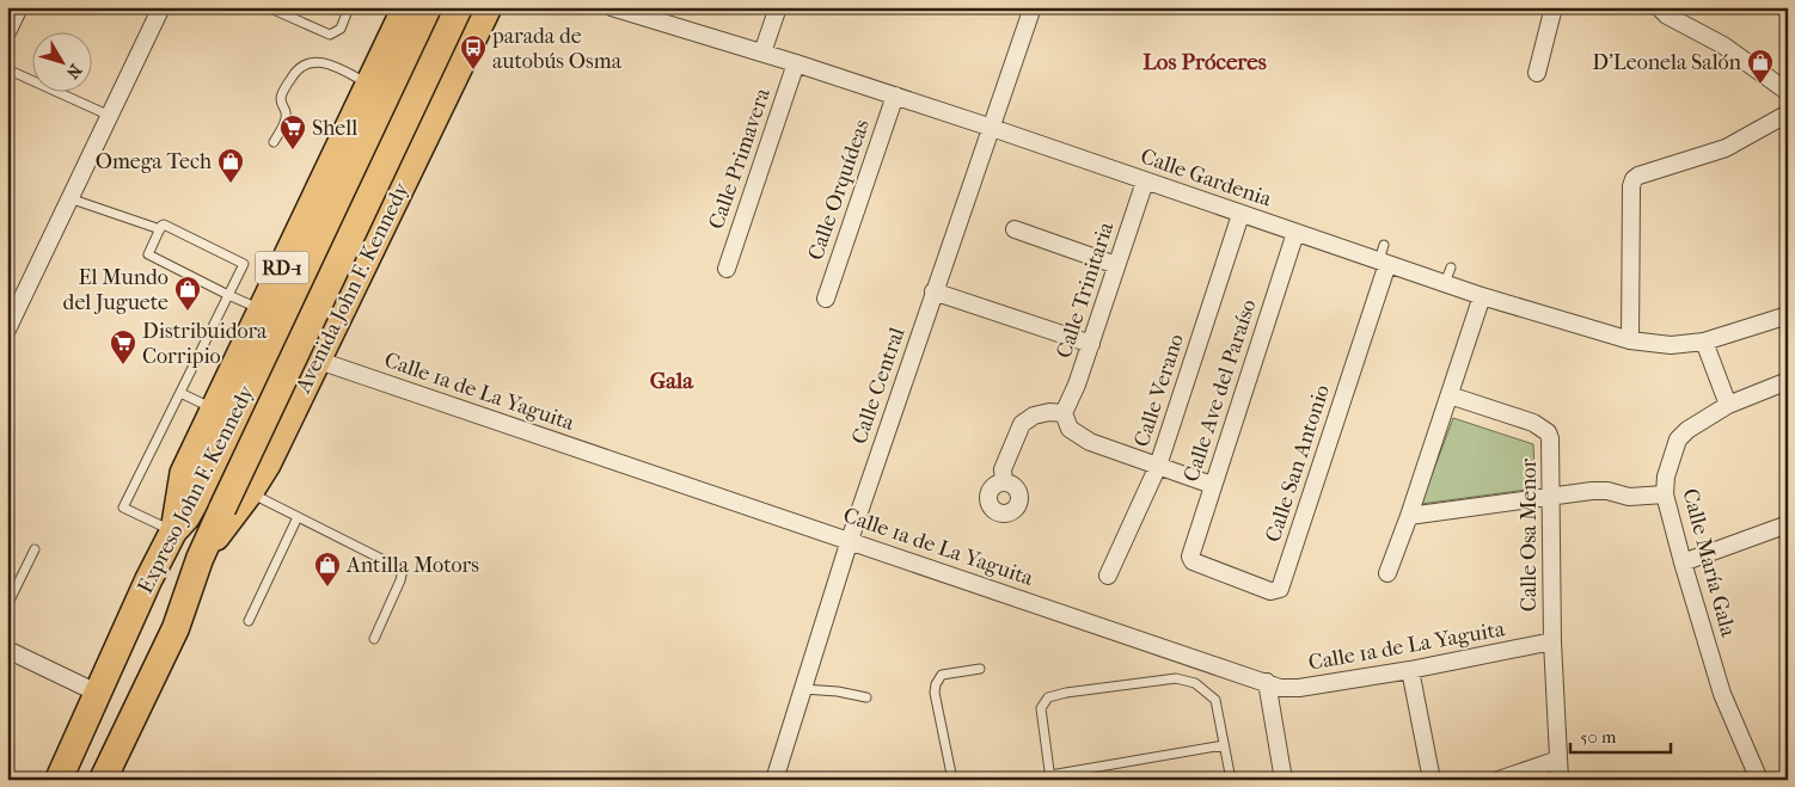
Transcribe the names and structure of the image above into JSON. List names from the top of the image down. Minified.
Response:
{"streets":{"highway":["RD-1","Expreso John F. Kennedy"],"main road":["Avenida John F. Kennedy"],"street":["Calle Primavera","Calle Gardenia","Calle Orquídeas","Calle Trinitaria","Calle Central","Calle Verano","Calle Ave del Paraíso","Calle 1a de La Yaguita","Calle San Antonio","Calle Osa Menor","Calle María Gala"]},"crossings":[["Calle Primavera","Calle Gardenia"],["Calle Gardenia","Calle Orquídeas"],["Calle Gardenia","Calle Trinitaria"],["Calle Gardenia","Calle Central"],["Calle Gardenia","Calle Verano"],["Calle Gardenia","Calle Ave del Paraíso"],["Calle Gardenia","Calle San Antonio"],["RD-1","Expreso John F. Kennedy"],["Avenida John F. Kennedy","Calle 1a de La Yaguita"],["Avenida John F. Kennedy","Expreso John F. Kennedy"],["Calle Central","Calle 1a de La Yaguita"],["Calle Ave del Paraíso","Calle San Antonio"],["Calle 1a de La Yaguita","Calle Osa Menor"]],"districts":["Los Próceres","Gala"],"places":{"bus stop":["parada de autobús Osma"],"shop":["D'Leonela Salón","Omega Tech","El Mundo del Juguete","Antilla Motors"],"supermarket":["Shell","Distribuidora Corripio"]},"scale_bar":"50 m","north":"bottom right"}
